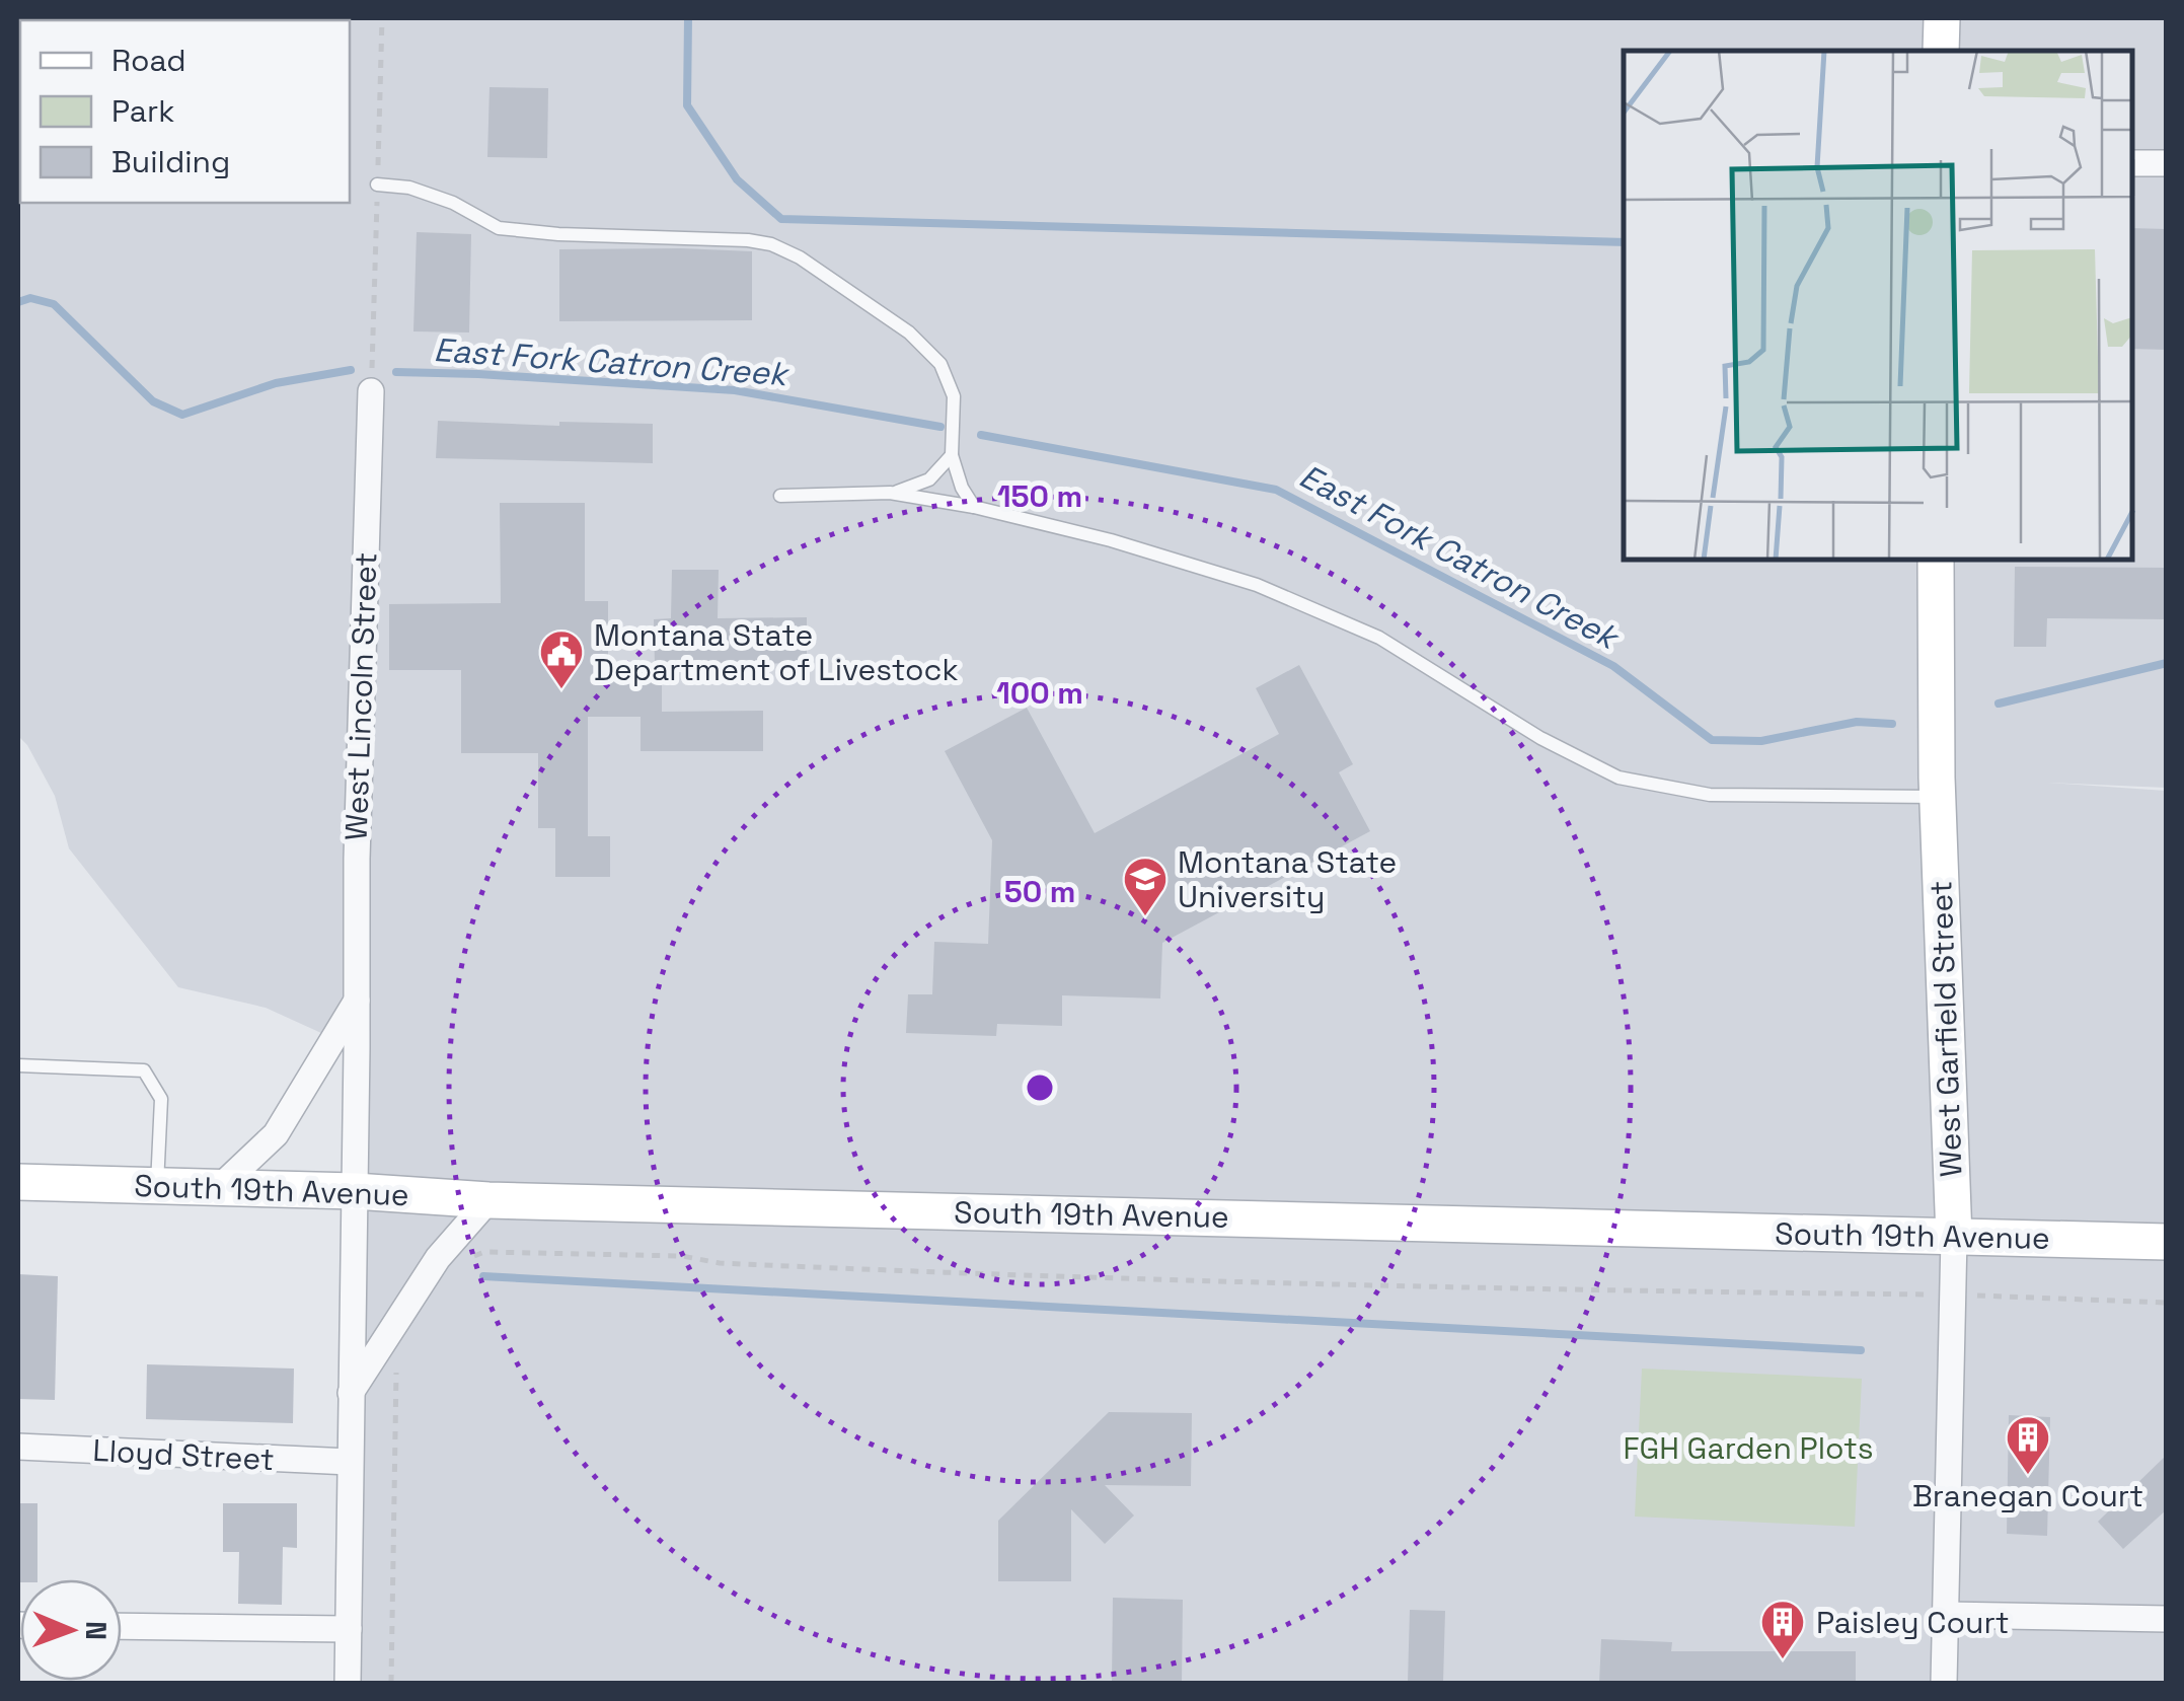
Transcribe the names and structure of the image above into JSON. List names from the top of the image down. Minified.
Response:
{"streets":{"main road":["West Garfield Street","South 19th Avenue"],"street":["West Lincoln Street","Lloyd Street"]},"crossings":[["West Lincoln Street","South 19th Avenue"],["West Lincoln Street","Lloyd Street"],["West Garfield Street","South 19th Avenue"]],"water":["East Fork Catron Creek"],"parks":["FGH Garden Plots"],"places":{"public building":["Montana State Department of Livestock"],"school or university":["Montana State University"],"building":["Branegan Court","Paisley Court"]},"legend":["Road","Park","Building"],"north":"right","rings":["150 m","100 m","50 m"]}
